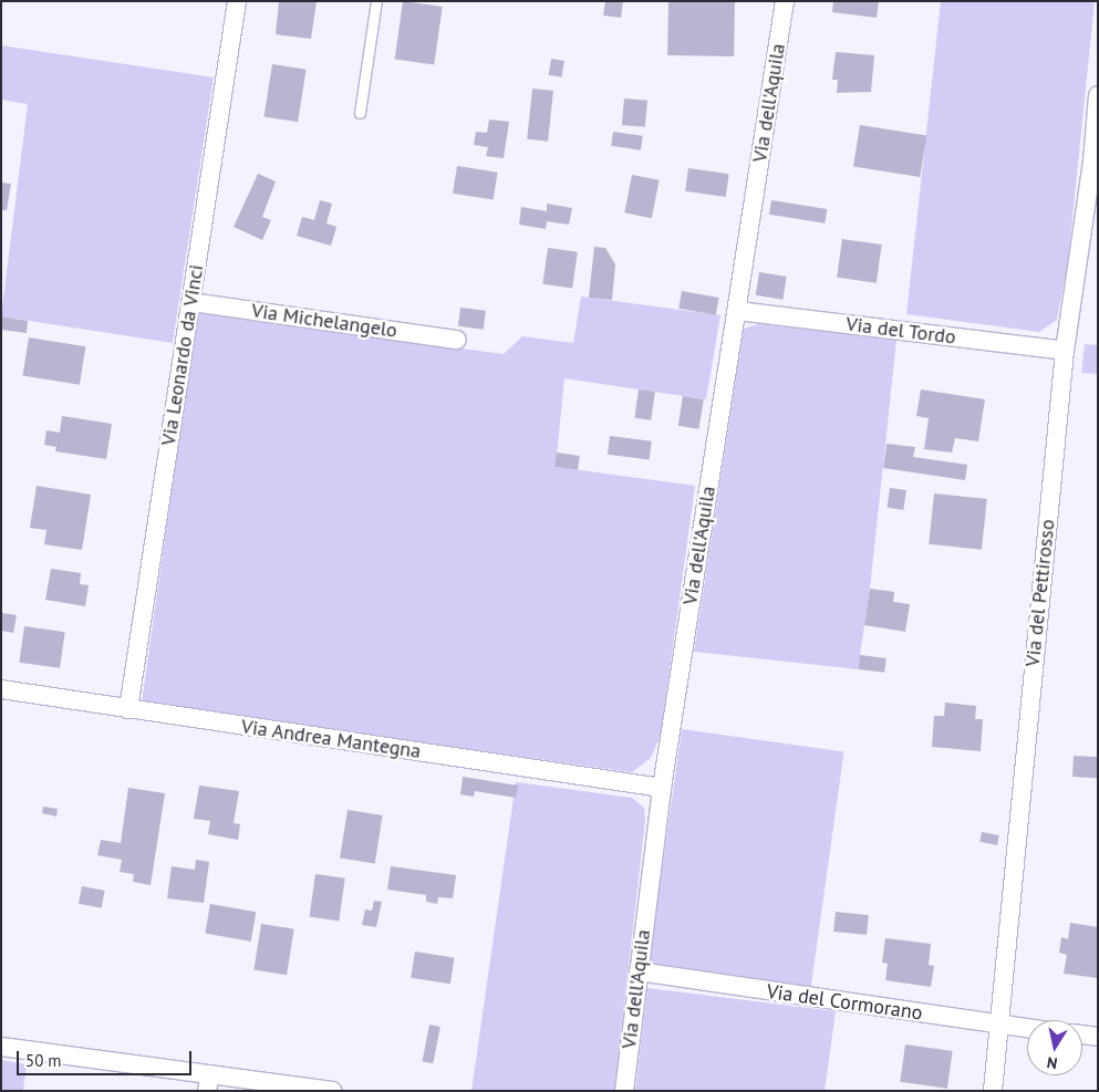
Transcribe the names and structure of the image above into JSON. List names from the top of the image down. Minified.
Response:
{"streets":{"street":["Via dell'Aquila","Via Michelangelo","Via del Tordo","Via Leonardo da Vinci","Via del Pettirosso","Via Andrea Mantegna","Via del Cormorano"]},"crossings":[["Via dell'Aquila","Via del Tordo"],["Via dell'Aquila","Via Andrea Mantegna"],["Via dell'Aquila","Via del Cormorano"],["Via Michelangelo","Via Leonardo da Vinci"],["Via del Tordo","Via del Pettirosso"],["Via Leonardo da Vinci","Via Andrea Mantegna"],["Via del Pettirosso","Via del Cormorano"]],"scale_bar":"50 m","north":"bottom"}
